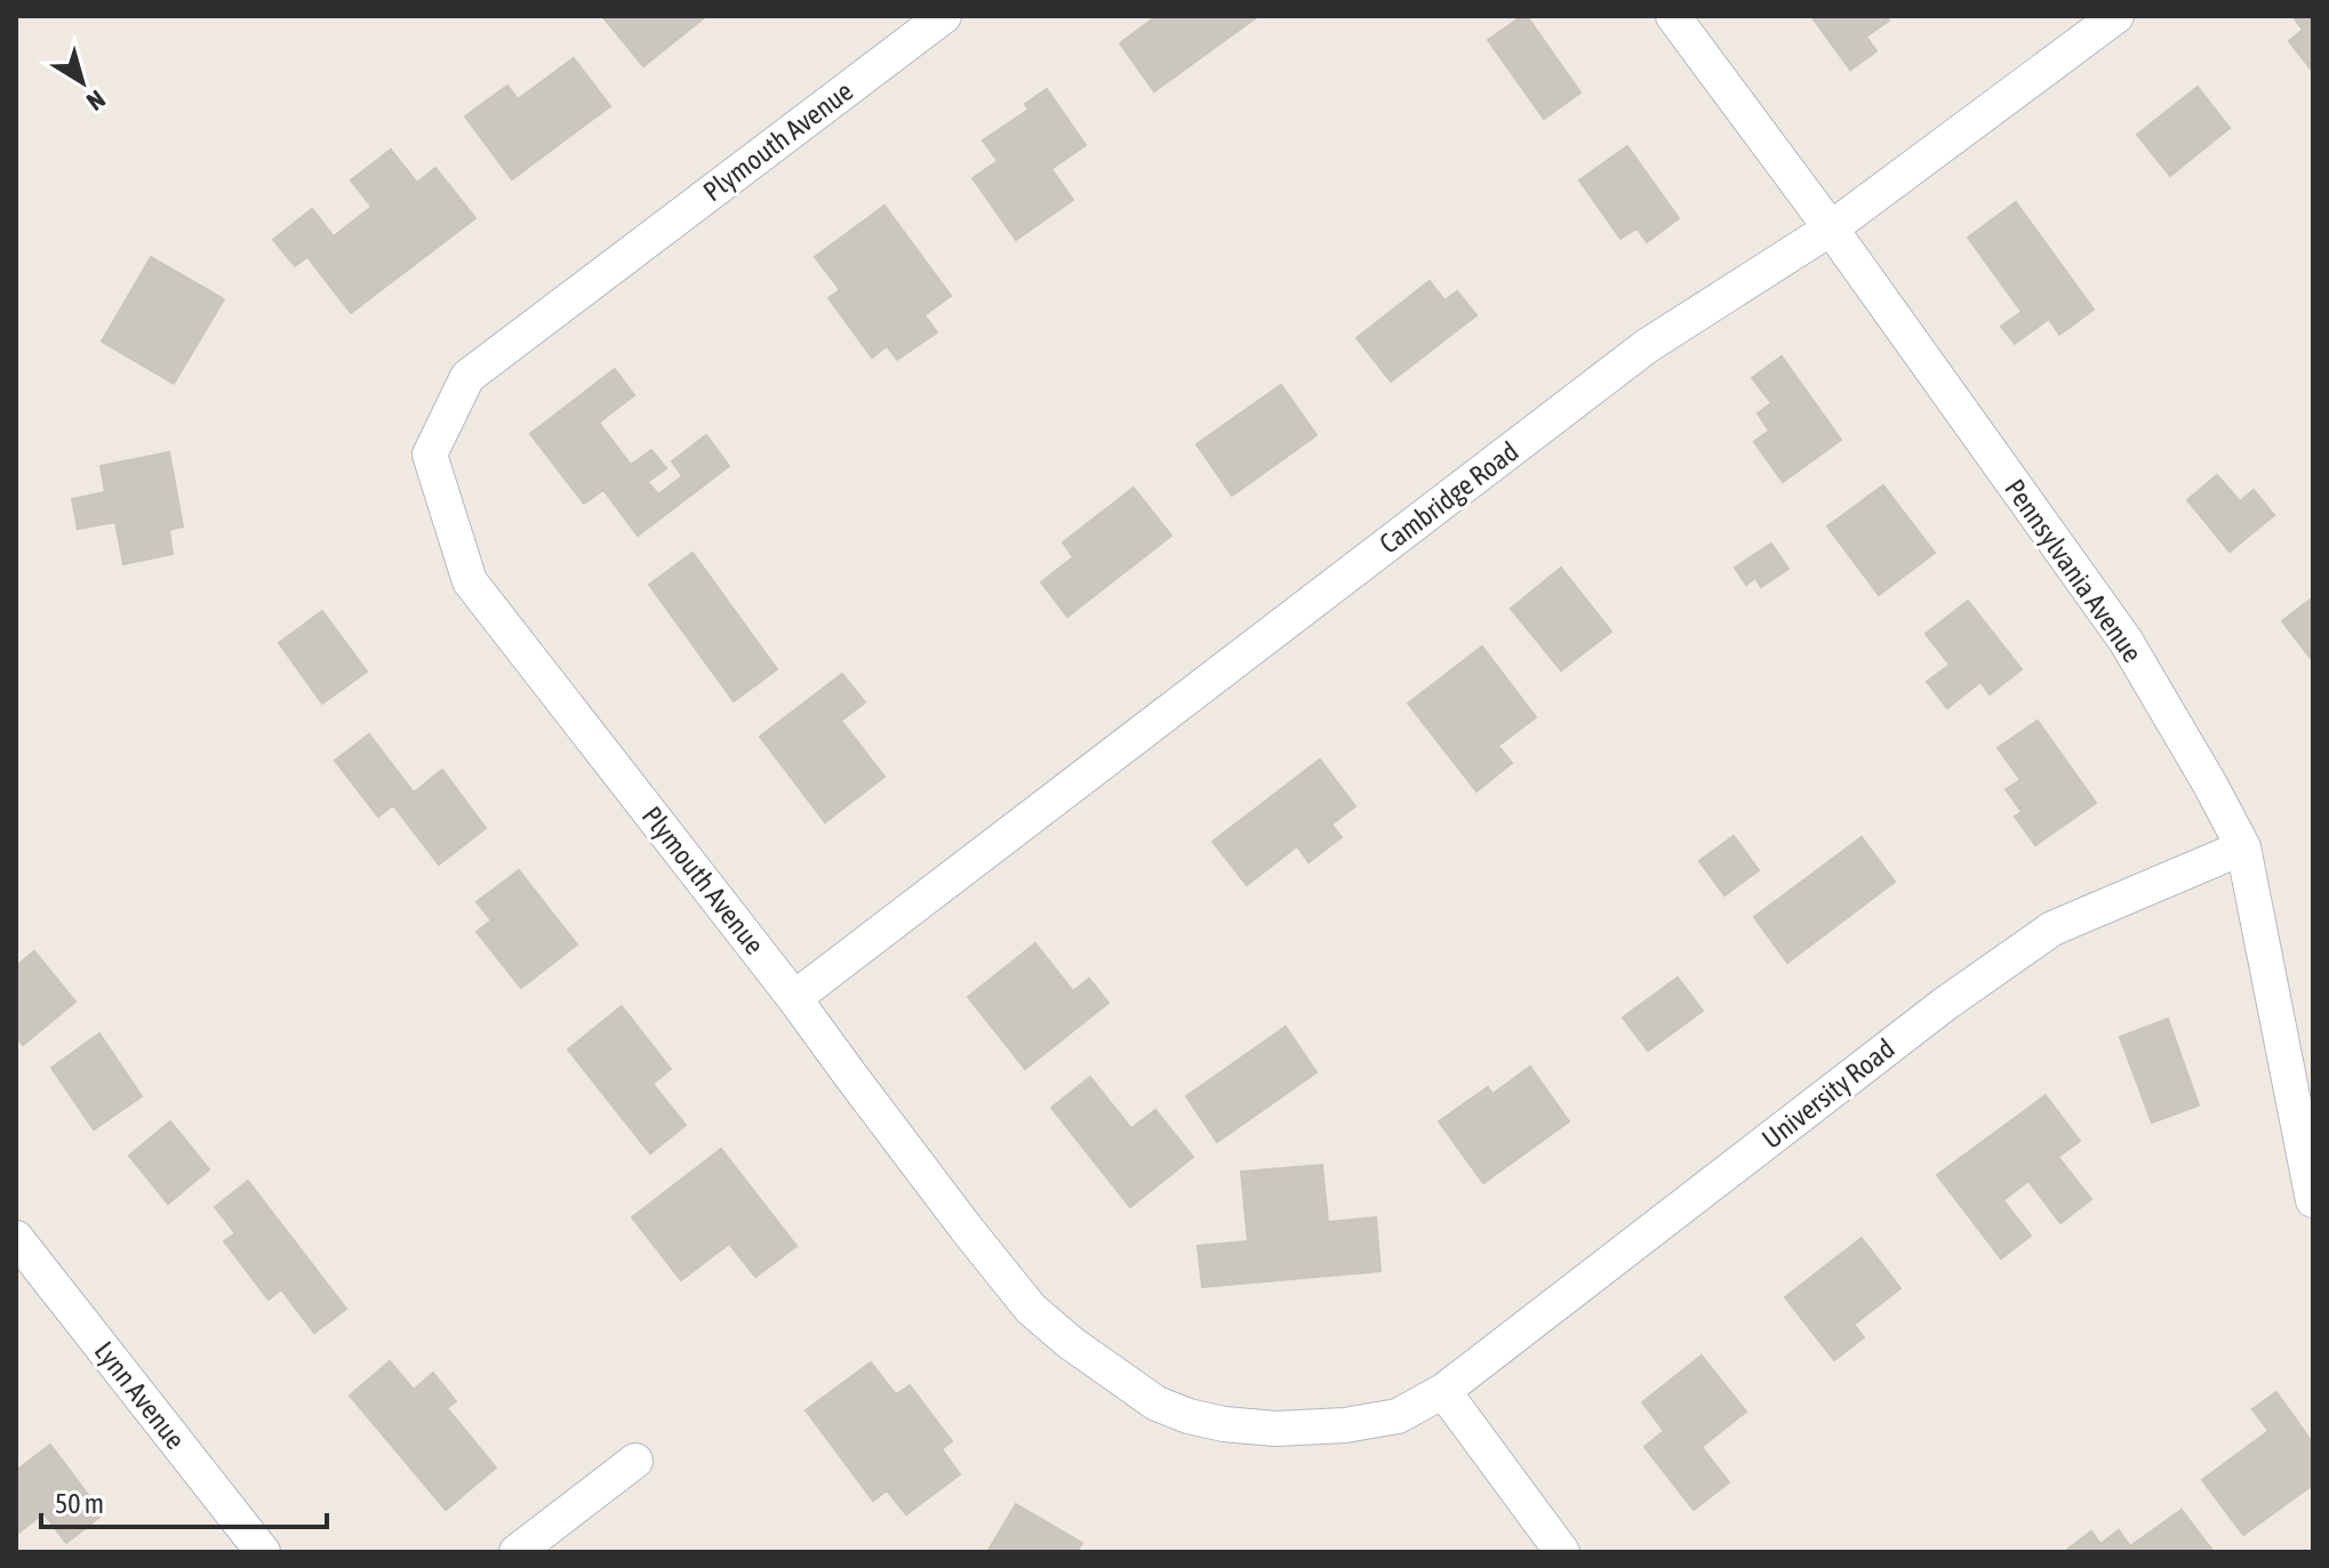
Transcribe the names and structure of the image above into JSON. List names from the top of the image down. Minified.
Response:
{"streets":{"street":["Plymouth Avenue","Cambridge Road","Pennsylvania Avenue","University Road","Lynn Avenue"]},"crossings":[["Plymouth Avenue","Cambridge Road"],["Plymouth Avenue","University Road"],["Cambridge Road","Pennsylvania Avenue"],["Pennsylvania Avenue","University Road"]],"scale_bar":"50 m","north":"bottom right"}
